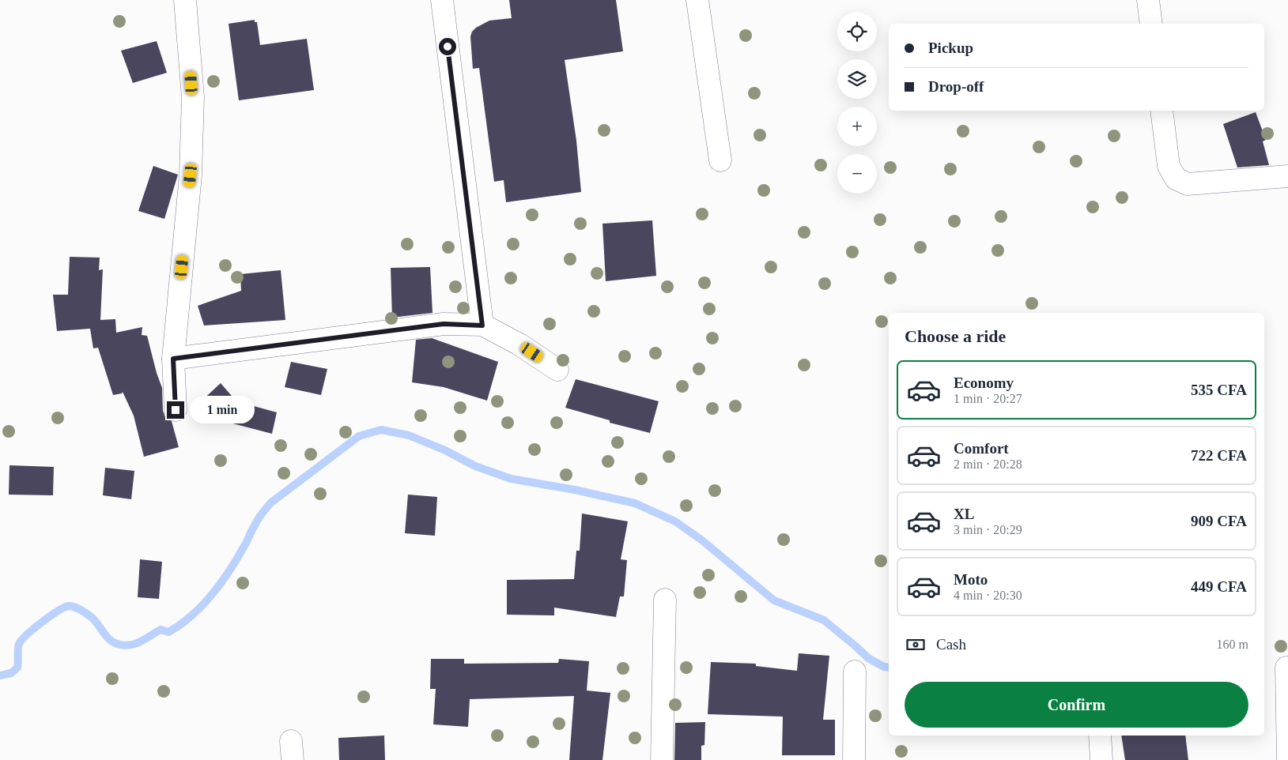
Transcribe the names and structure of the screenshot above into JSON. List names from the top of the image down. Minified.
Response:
{"page":{"map_buttons":["+","−"],"banner":["Pickup","Drop-off"],"heading":"Choose a ride","list":[{"name":"Economy","note":"1 min · 20:27","value":"535 CFA"},{"name":"Comfort","note":"2 min · 20:28","value":"722 CFA"},{"name":"XL","note":"3 min · 20:29","value":"909 CFA"},{"name":"Moto","note":"4 min · 20:30","value":"449 CFA"}],"bubble":"1 min","pay":["Cash","160 m"],"buttons":"Confirm"}}
